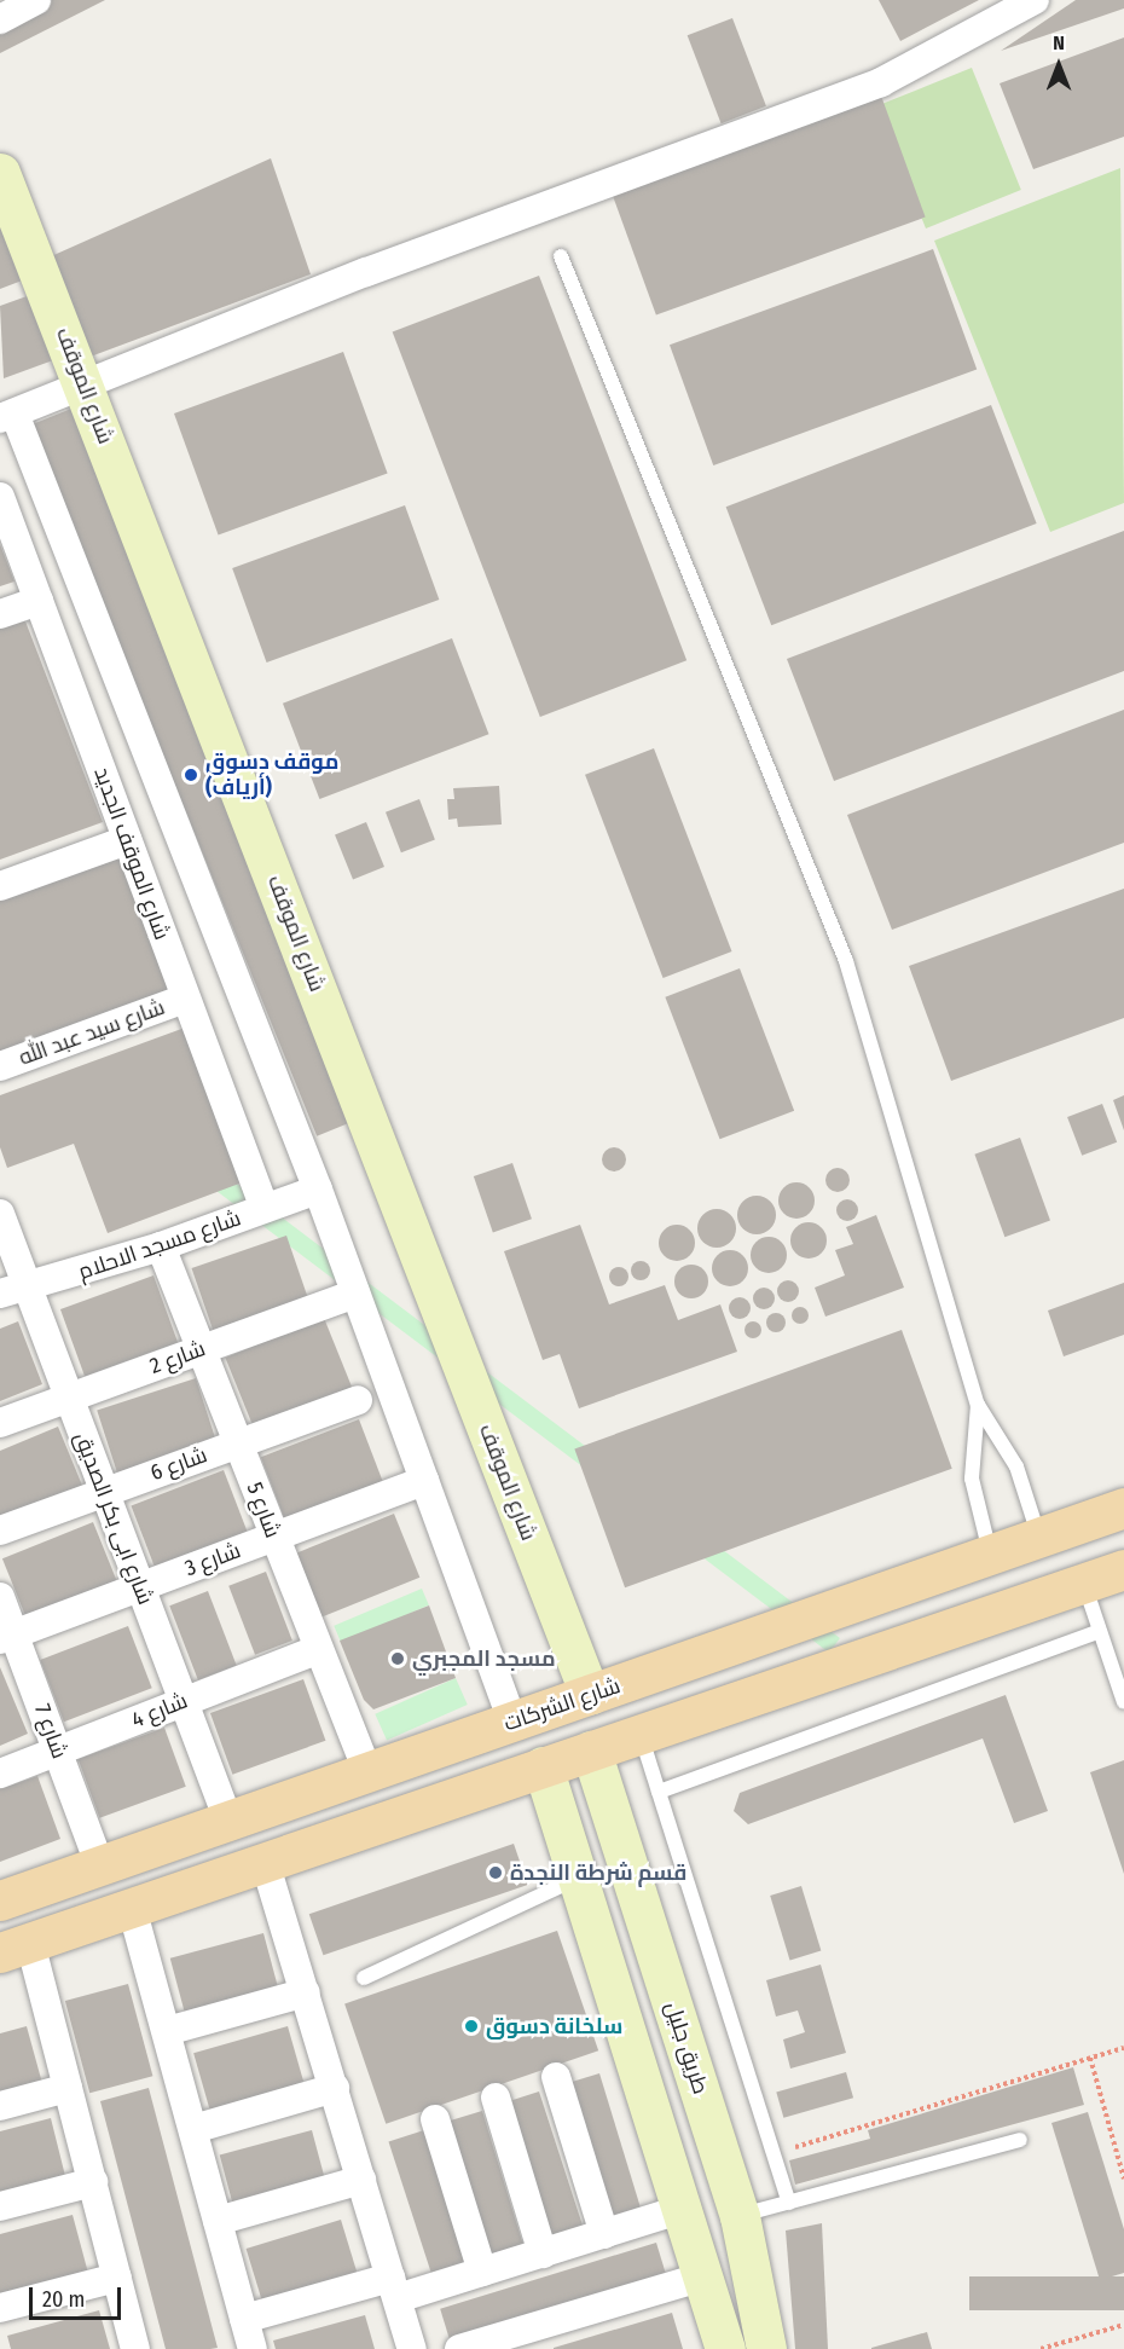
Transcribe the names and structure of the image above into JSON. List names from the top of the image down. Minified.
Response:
{"streets":{"main road":["شارع الشركات"],"street":["شارع الموقف","شارع الموقف الجديد","شارع سيد عبد الله","شارع مسجد الاحلام","شارع 2","شارع 6","شارع 5","شارع ابى بكر الصديق","شارع 3","شارع 4","شارع 7","طريق جليل"]},"crossings":[["شارع الموقف","شارع الشركات"],["شارع الموقف الجديد","شارع سيد عبد الله"],["شارع الموقف الجديد","شارع مسجد الاحلام"],["شارع مسجد الاحلام","شارع 5"],["شارع مسجد الاحلام","شارع ابى بكر الصديق"],["شارع 2","شارع 5"],["شارع 2","شارع ابى بكر الصديق"],["شارع 6","شارع 5"],["شارع 6","شارع ابى بكر الصديق"],["شارع 5","شارع 3"],["شارع 5","شارع الشركات"],["شارع 5","شارع 4"],["شارع ابى بكر الصديق","شارع 3"],["شارع ابى بكر الصديق","شارع الشركات"],["شارع ابى بكر الصديق","شارع 4"],["شارع 3","شارع 7"],["شارع الشركات","شارع 7"],["شارع 4","شارع 7"]],"places":["موقف دسوق (أرياف)","مسجد المجبري","قسم شرطة النجدة","سلخانة دسوق"],"scale_bar":"20 m","north":"top"}
